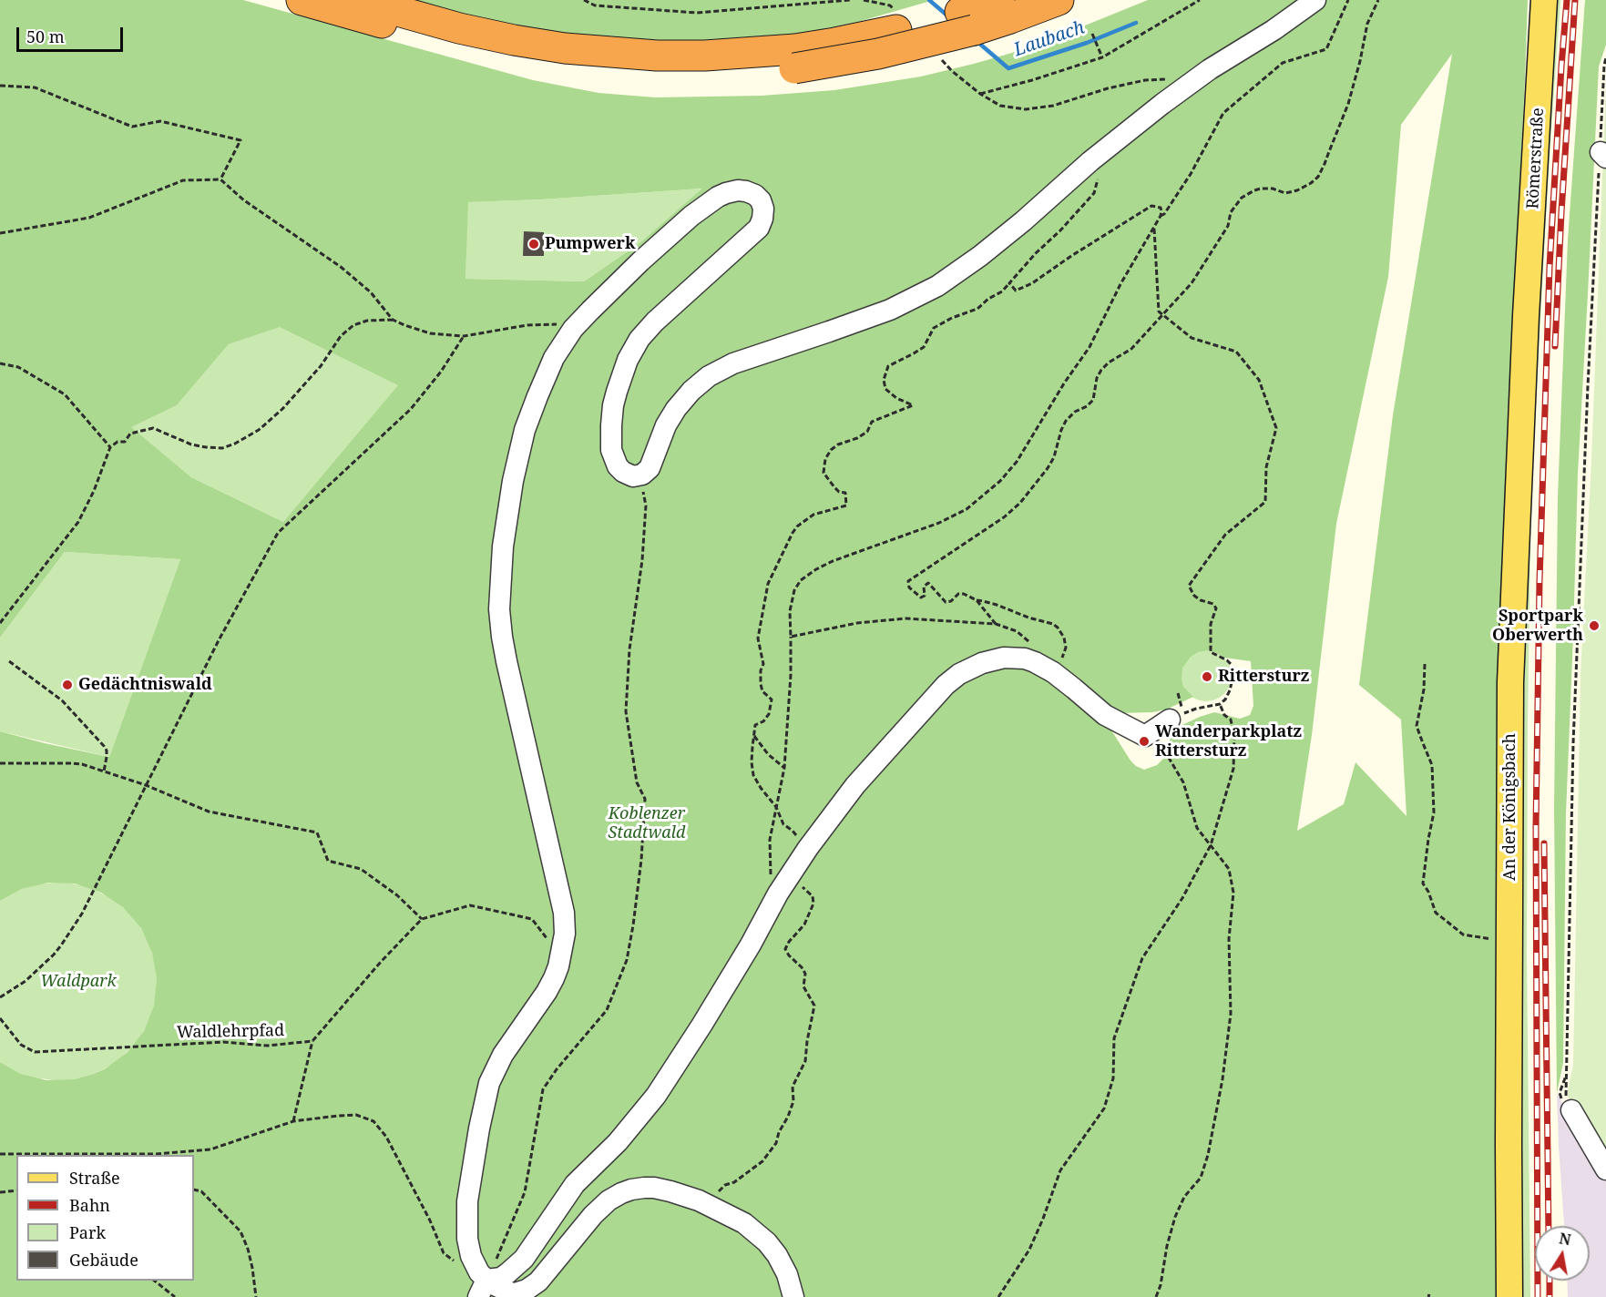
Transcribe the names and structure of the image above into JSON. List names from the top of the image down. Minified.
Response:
{"streets":{"main road":["Römerstraße","An der Königsbach"],"path":["Waldlehrpfad"]},"crossings":[["Römerstraße","An der Königsbach"]],"water":["Laubach"],"parks":["Koblenzer Stadtwald","Waldpark"],"places":["Pumpwerk","Sportpark Oberwerth","Rittersturz","Gedächtniswald","Wanderparkplatz Rittersturz"],"legend":["Straße","Bahn","Park","Gebäude"],"scale_bar":"50 m","north":"top"}
